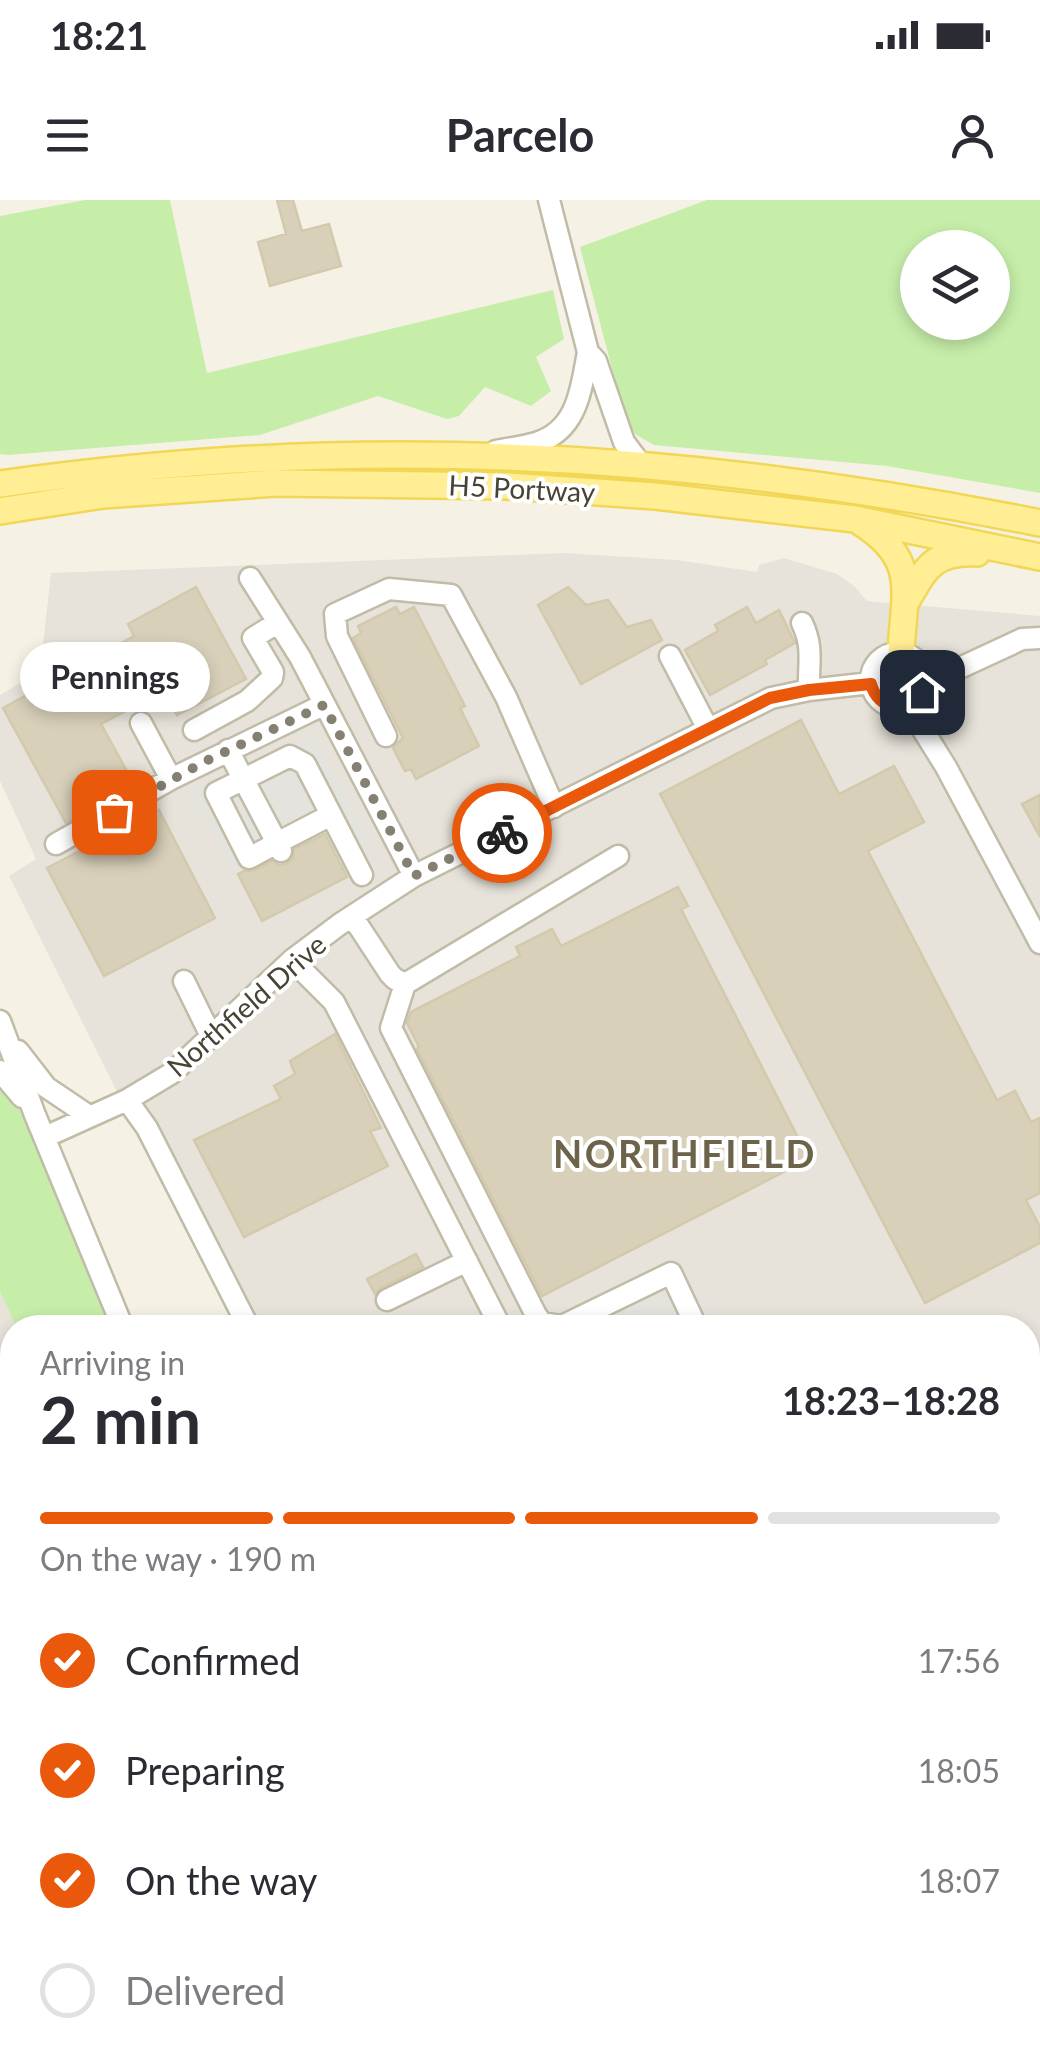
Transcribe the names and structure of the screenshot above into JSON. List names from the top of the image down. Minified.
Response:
{"streets":{"main road":["H5 Portway"],"street":["Northfield Drive"]},"districts":["NORTHFIELD"],"places":["Pennings"],"page":{"status":"18:21","header":"Parcelo","bubble":"Pennings","heading":["2 min","Arriving in","18:23–18:28"],"bar":"On the way · 190 m","list":[["Confirmed","17:56"],["Preparing","18:05"],["On the way","18:07"],"Delivered"]}}
